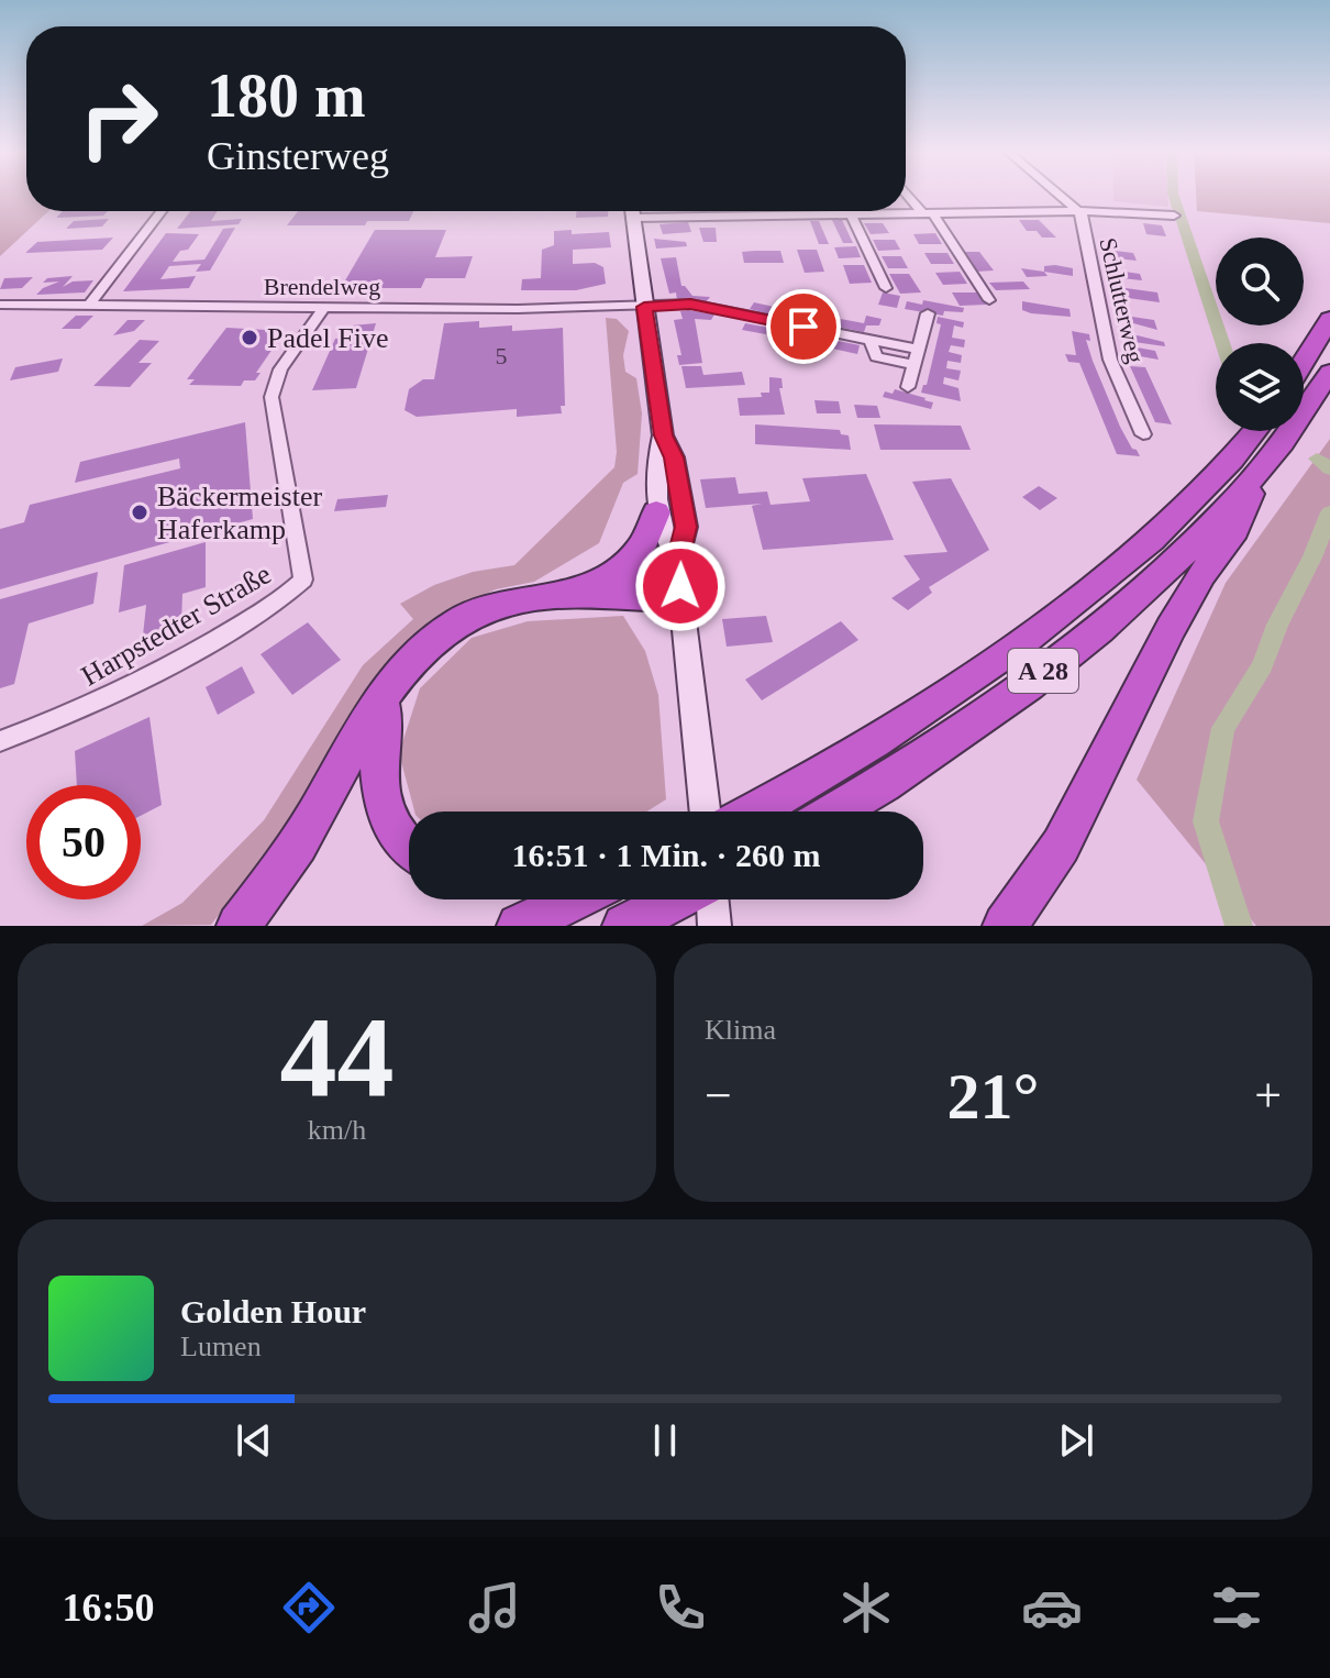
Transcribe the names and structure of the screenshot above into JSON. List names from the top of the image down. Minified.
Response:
{"streets":{"highway":["A 28"],"street":["Brendelweg","Schlutterweg","Harpstedter Straße"]},"crossings":[["Brendelweg","Harpstedter Straße"]],"places":["Padel Five","Bäckermeister Haferkamp"],"house_numbers":["5"],"page":{"turn":["180 m","Ginsterweg"],"limit":"50","trip":"16:51 · 1 Min. · 260 m","tile":[["44","km/h"],"Klima"],"heat":["−","21°","+"],"song":["Golden Hour","Lumen"],"tabs":"16:50"}}
